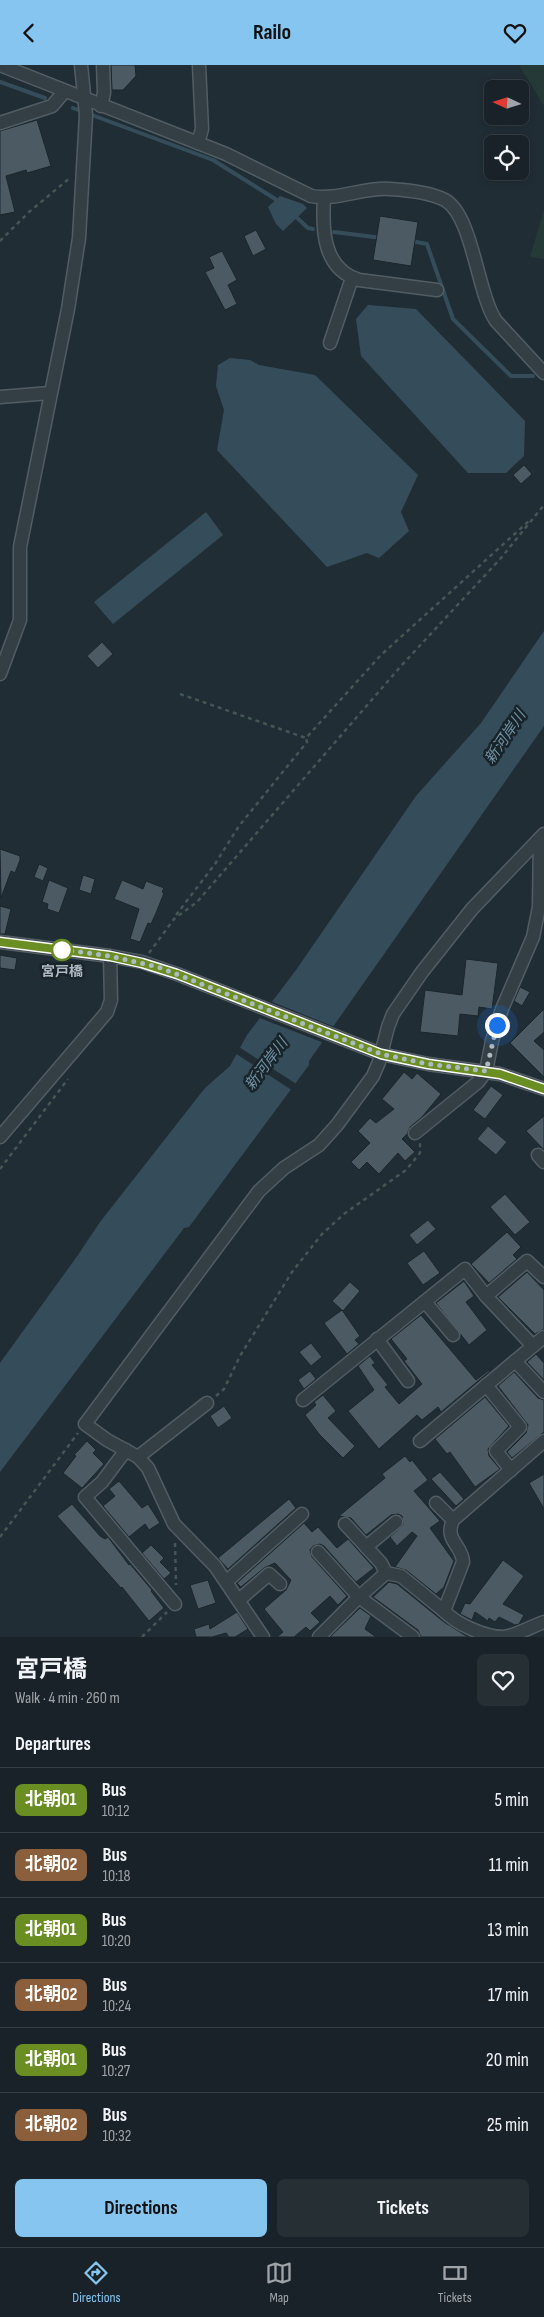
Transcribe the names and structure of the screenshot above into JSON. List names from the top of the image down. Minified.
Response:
{"water":["新河岸川"],"places":["宮戸橋"],"lines":["bus line 北朝01"],"north":"left","page":{"header":"Railo","heading":[["宮戸橋","Walk · 4 min · 260 m"],"Departures"],"list":[{"mark":"北朝01","name":"Bus","note":"10:12","value":"5 min"},{"mark":"北朝02","name":"Bus","note":"10:18","value":"11 min"},{"mark":"北朝01","name":"Bus","note":"10:20","value":"13 min"},{"mark":"北朝02","name":"Bus","note":"10:24","value":"17 min"},{"mark":"北朝01","name":"Bus","note":"10:27","value":"20 min"},{"mark":"北朝02","name":"Bus","note":"10:32","value":"25 min"}],"buttons":["Directions","Tickets"],"tabs":["Directions","Map","Tickets"]}}
